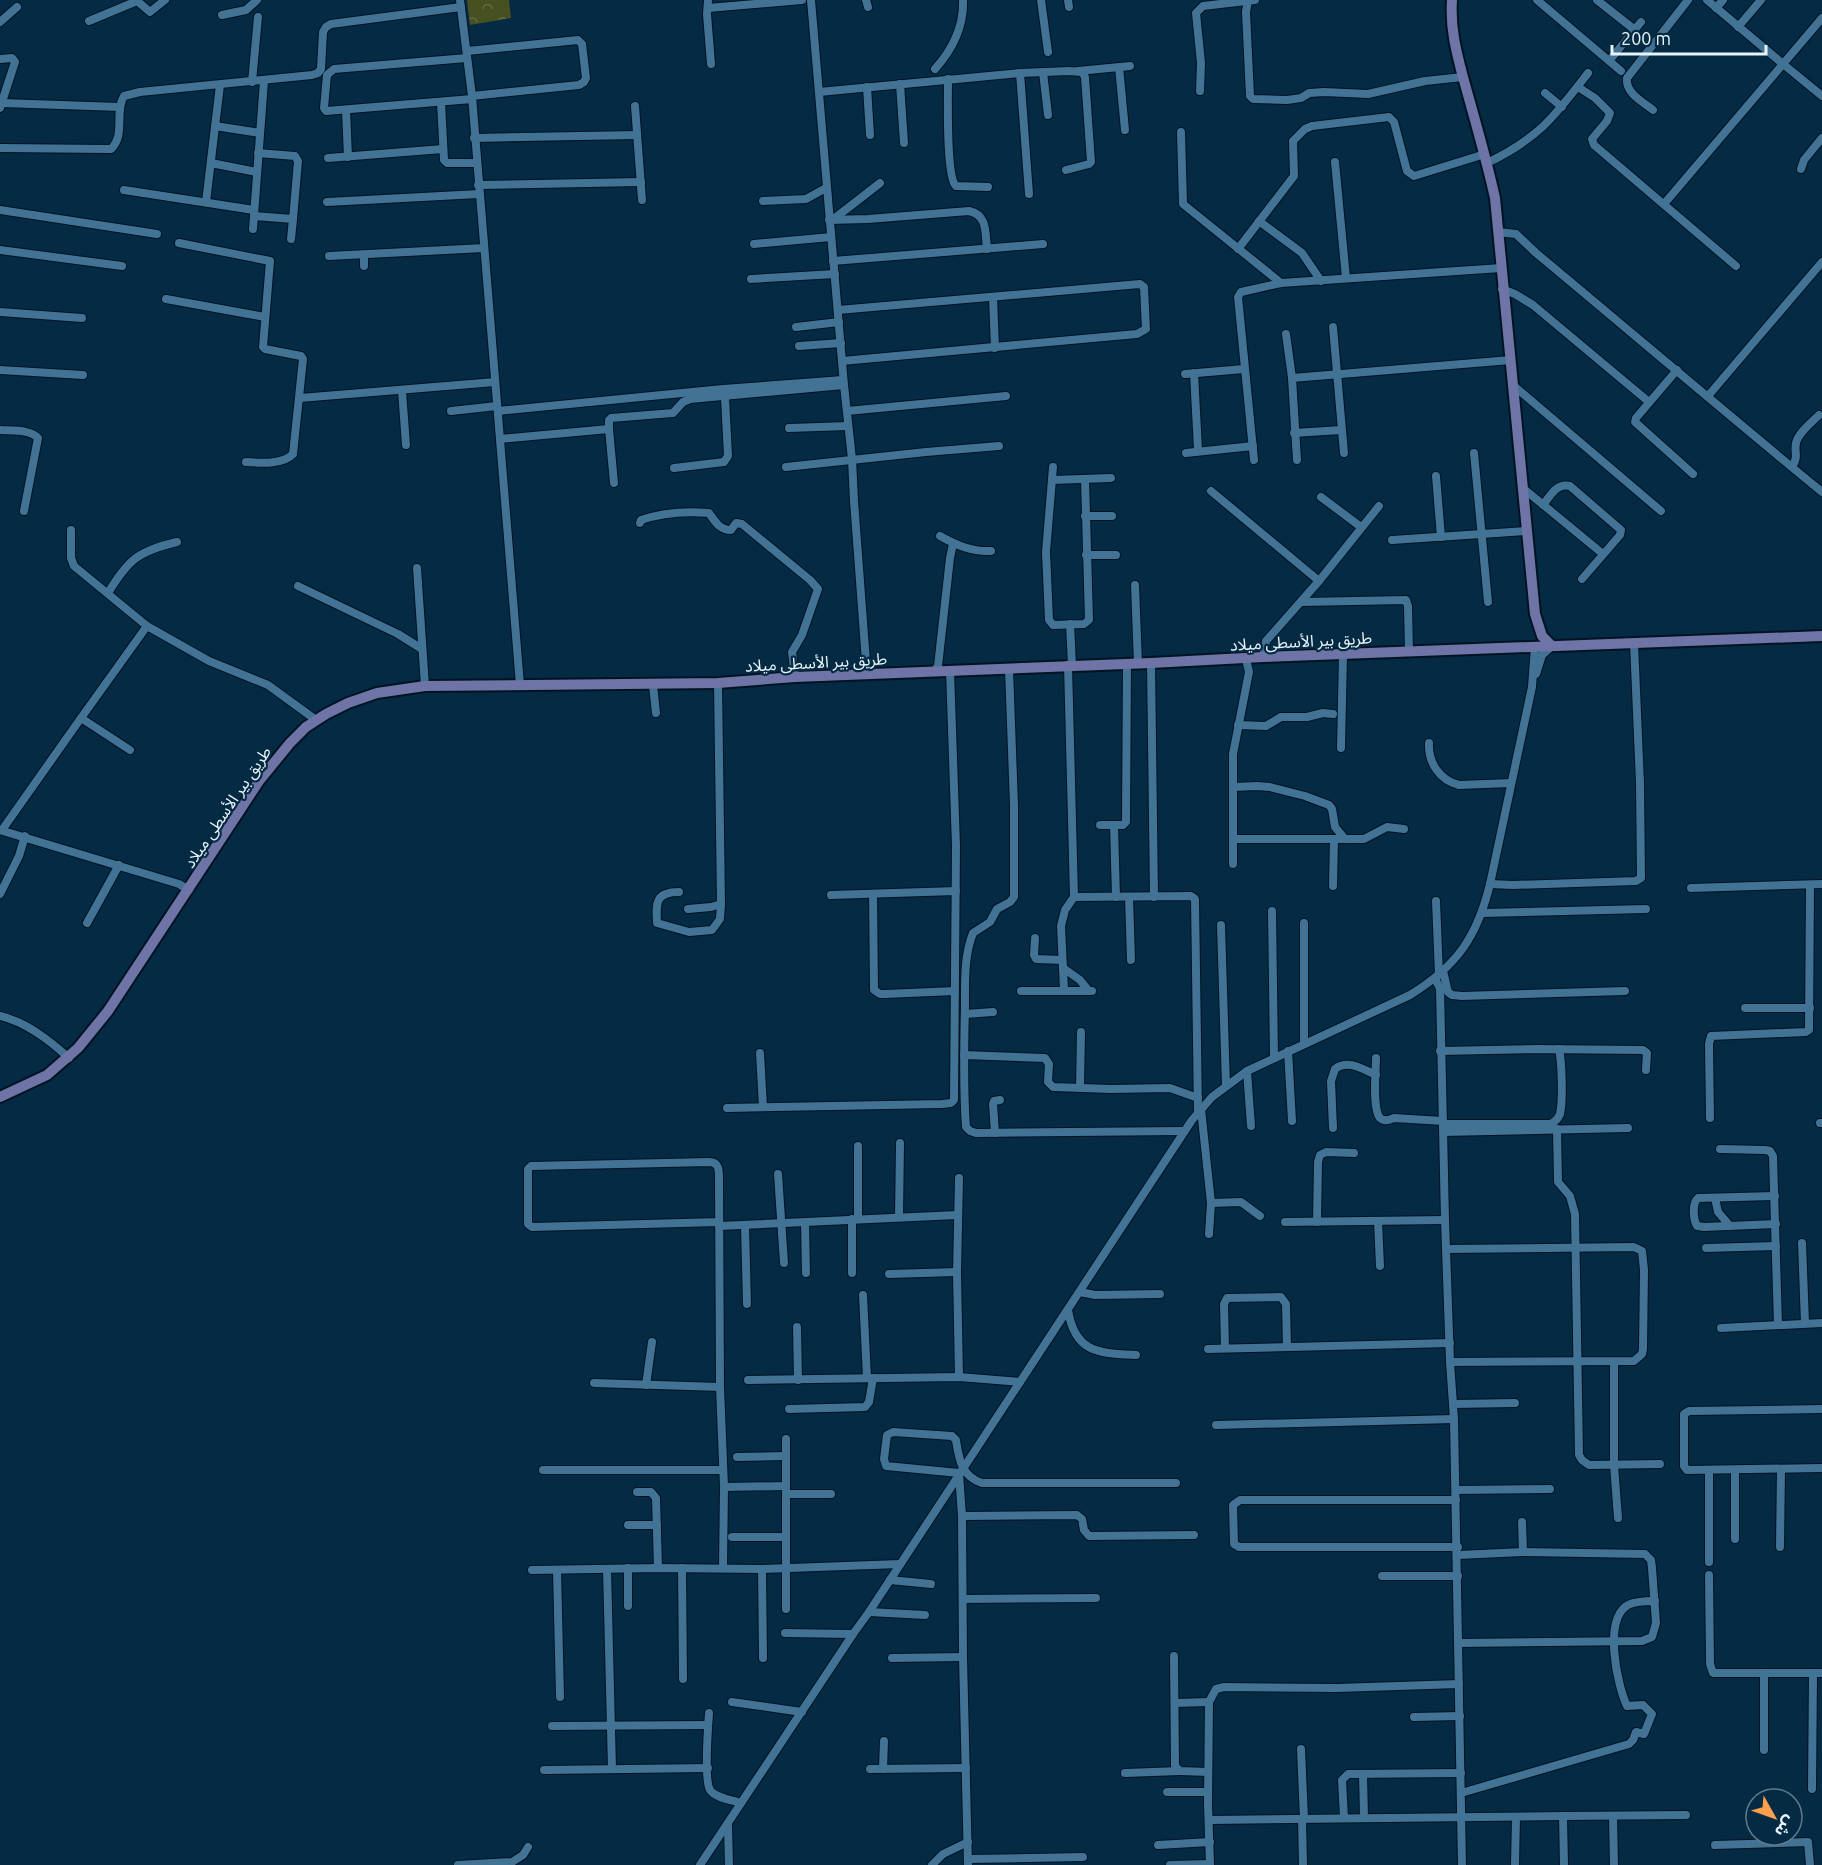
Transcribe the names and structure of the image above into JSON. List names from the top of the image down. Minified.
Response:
{"streets":{"main road":["طريق بير الأسطى ميلاد"]},"scale_bar":"200 m","north":"bottom right"}
